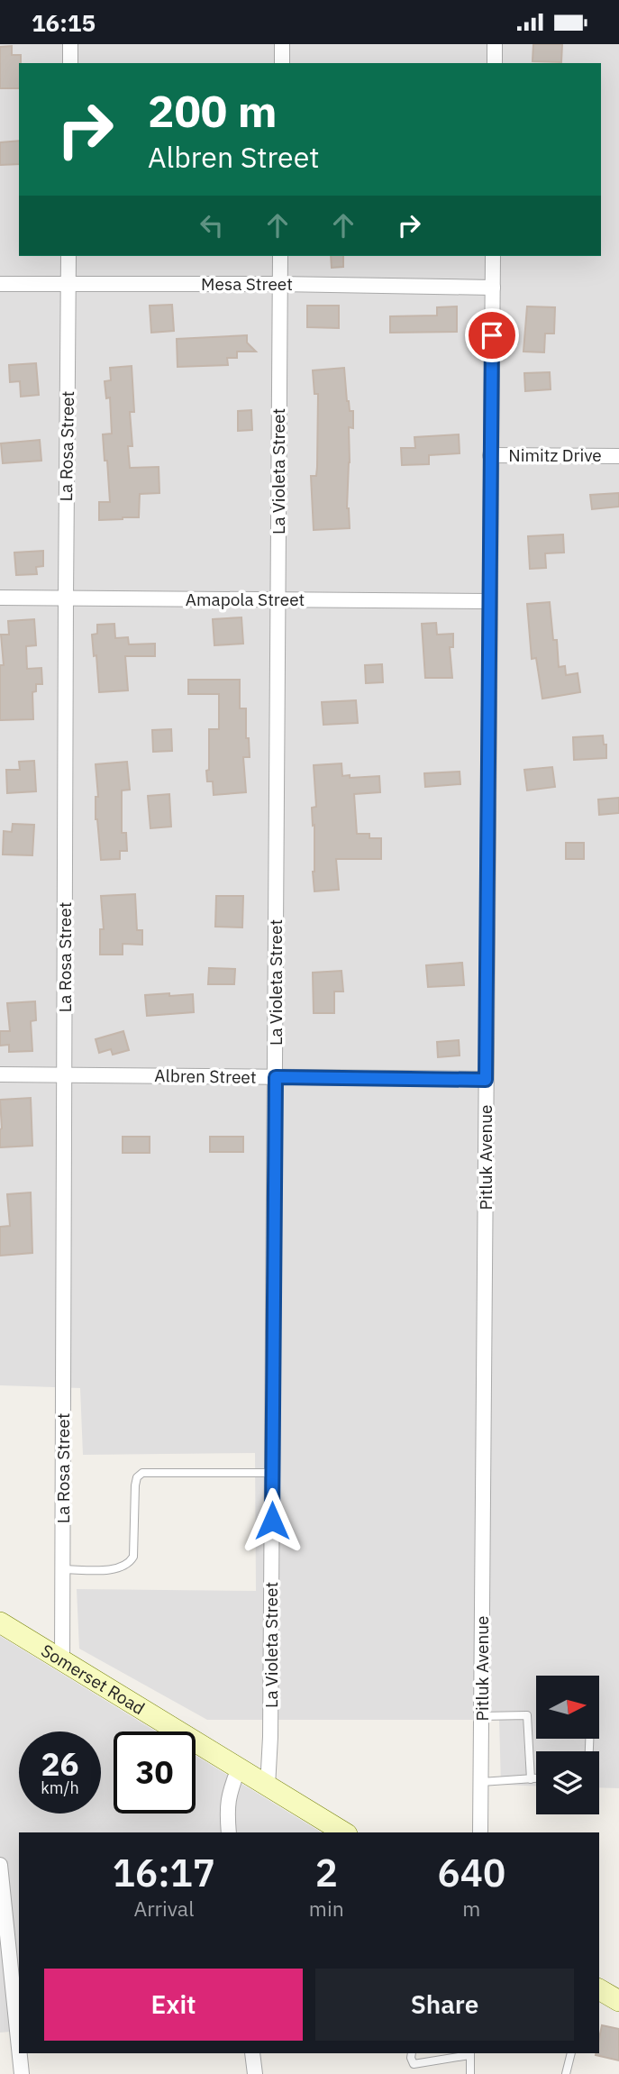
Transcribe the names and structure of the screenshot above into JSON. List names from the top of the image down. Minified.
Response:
{"streets":{"main road":["Somerset Road"],"street":["Mesa Street","La Rosa Street","Nimitz Drive","La Violeta Street","Amapola Street","Albren Street","Pitluk Avenue"]},"crossings":[["Mesa Street","La Rosa Street"],["Mesa Street","La Violeta Street"],["Mesa Street","Pitluk Avenue"],["La Rosa Street","Amapola Street"],["La Rosa Street","Albren Street"],["La Rosa Street","Somerset Road"],["Nimitz Drive","Pitluk Avenue"],["La Violeta Street","Amapola Street"],["La Violeta Street","Albren Street"],["La Violeta Street","Somerset Road"],["Amapola Street","Pitluk Avenue"],["Albren Street","Pitluk Avenue"]],"north":"right","page":{"status":"16:15","turn":["200 m","Albren Street"],"speed":"26 km/h","limit":"30","eta":["16:17","Arrival","2","min","640","m"],"buttons":["Exit","Share"]}}
